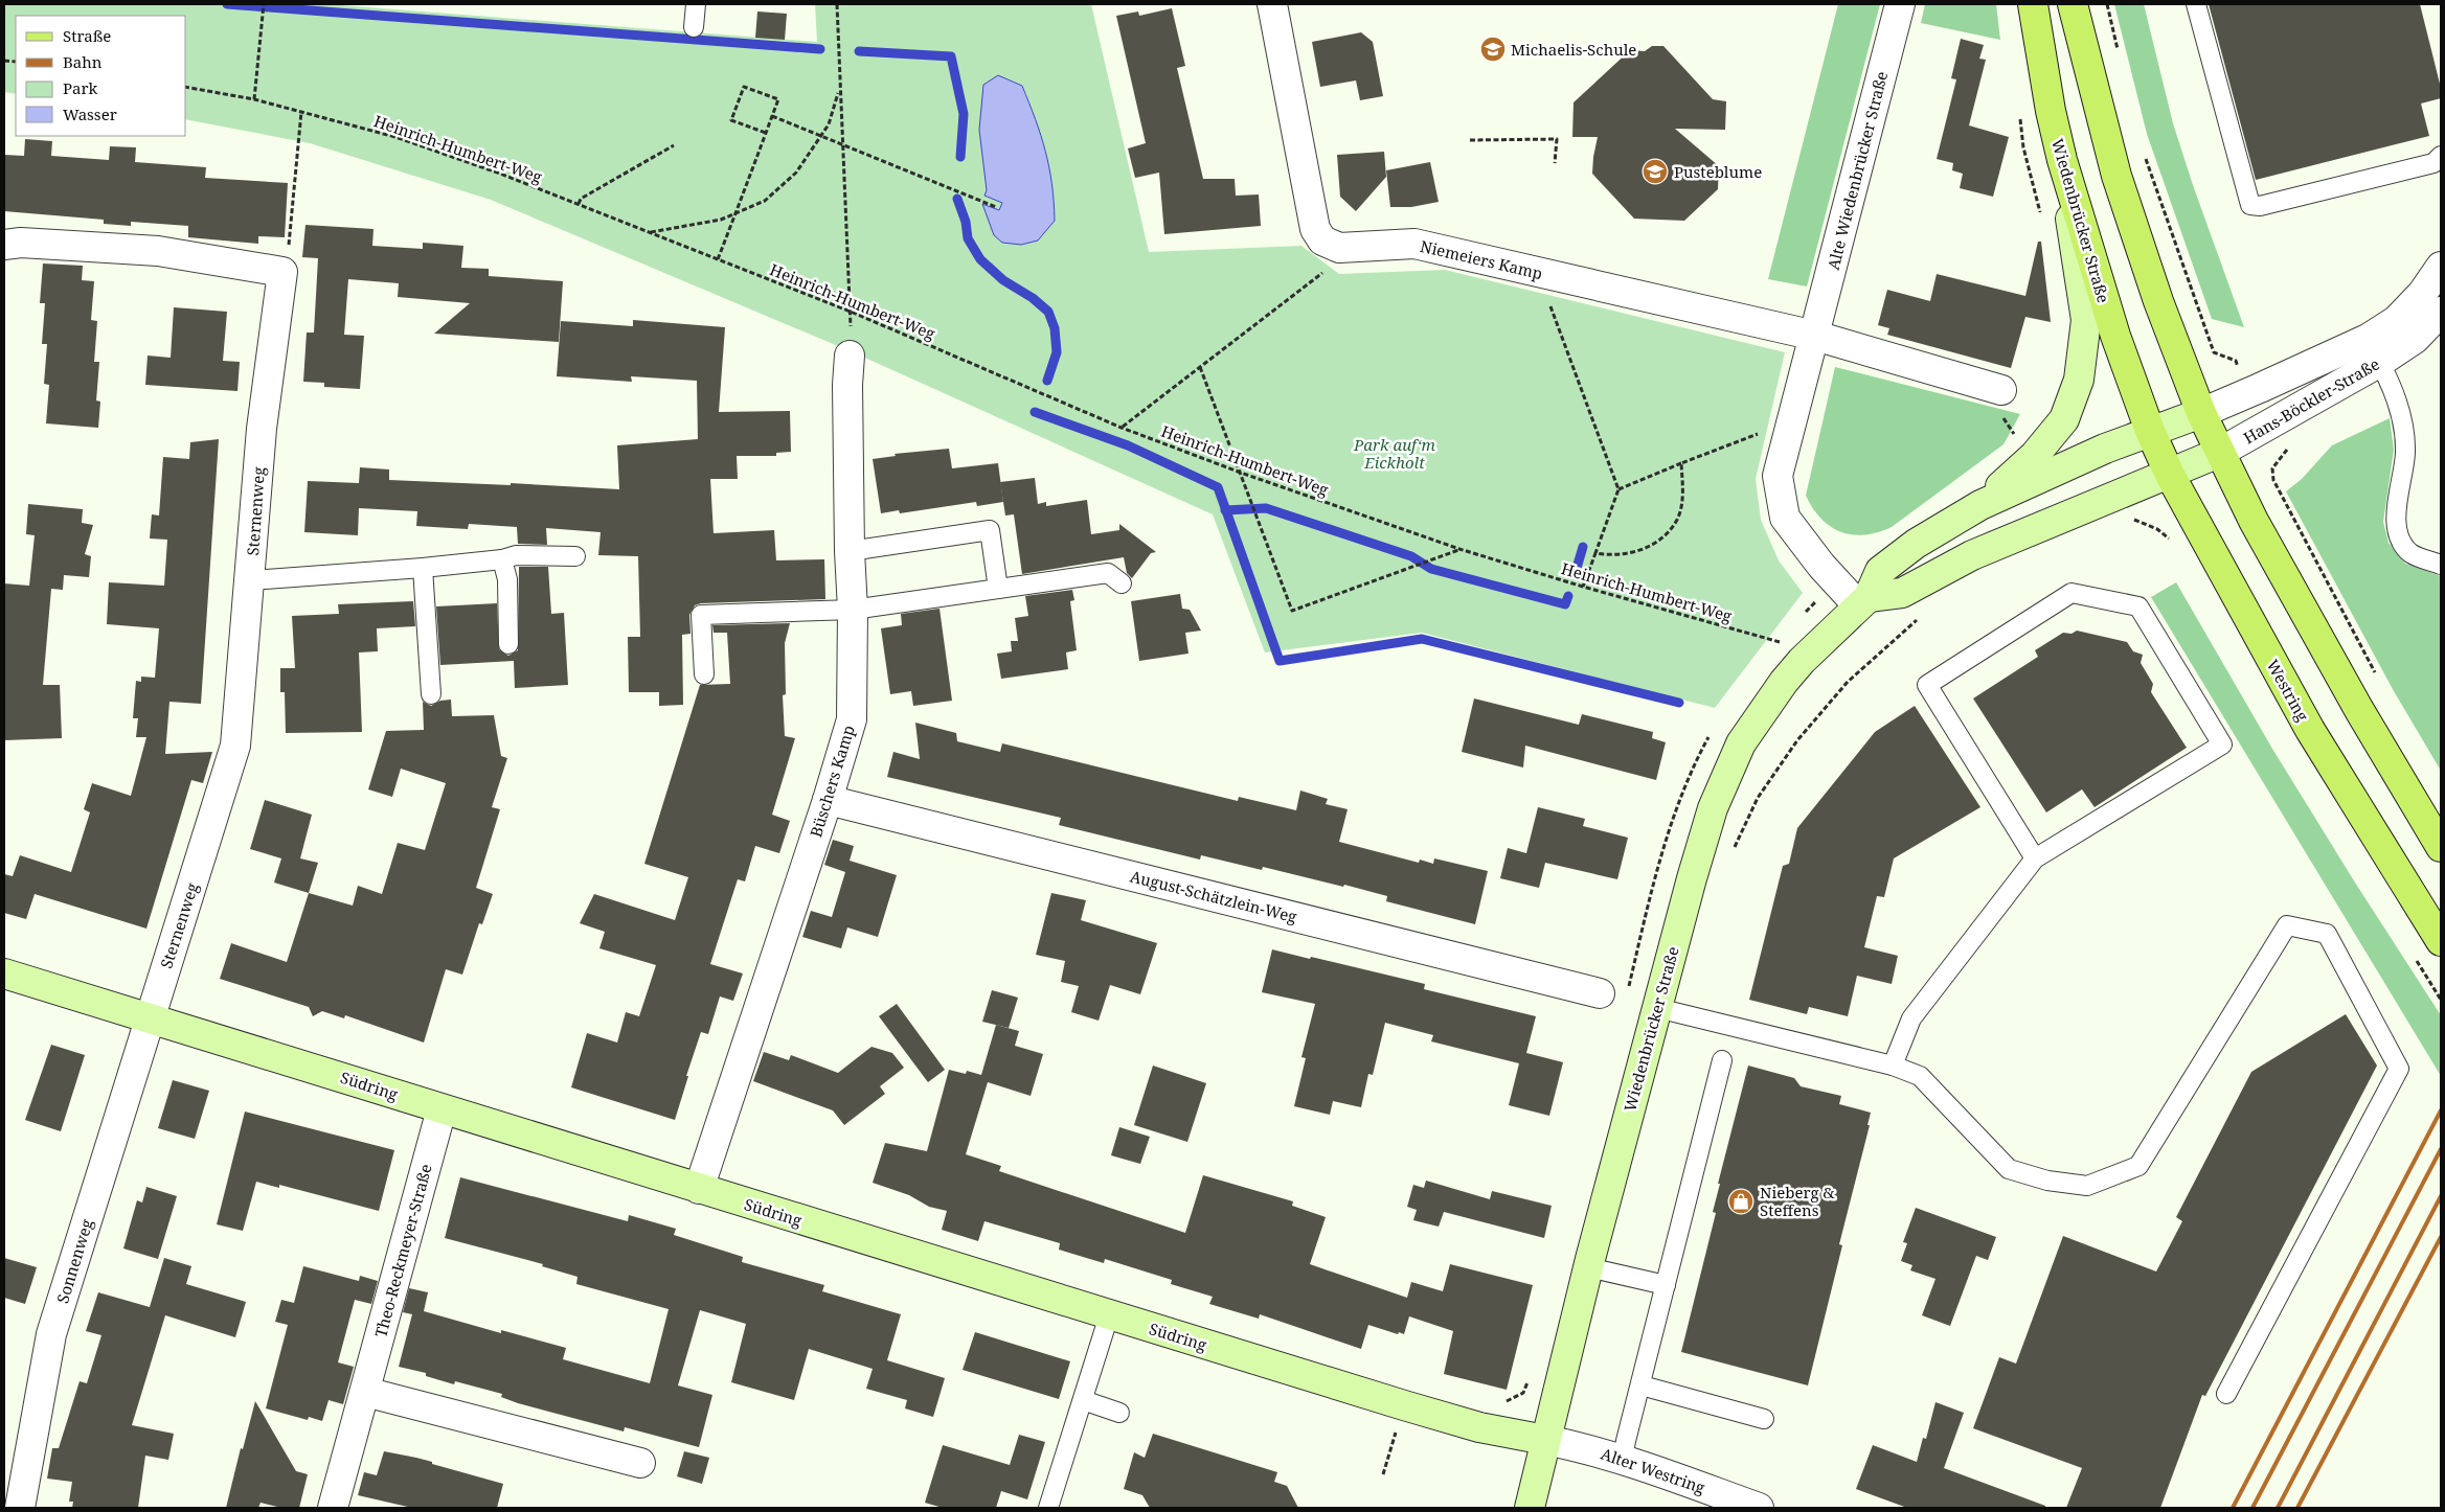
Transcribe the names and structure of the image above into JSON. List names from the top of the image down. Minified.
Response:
{"streets":{"main road":["Wiedenbrücker Straße","Westring"],"street":["Alte Wiedenbrücker Straße","Niemeiers Kamp","Hans-Böckler-Straße","Sternenweg","Büschers Kamp","August-Schätzlein-Weg","Südring","Theo-Reckmeyer-Straße","Sonnenweg","Alter Westring"],"path":["Heinrich-Humbert-Weg"]},"crossings":[["Alte Wiedenbrücker Straße","Wiedenbrücker Straße"],["Alte Wiedenbrücker Straße","Niemeiers Kamp"],["Wiedenbrücker Straße","Hans-Böckler-Straße"],["Wiedenbrücker Straße","Westring"],["Wiedenbrücker Straße","Südring"],["Wiedenbrücker Straße","Alter Westring"],["Hans-Böckler-Straße","Westring"],["Sternenweg","Südring"],["Sternenweg","Sonnenweg"],["Büschers Kamp","August-Schätzlein-Weg"],["Büschers Kamp","Südring"],["Südring","Theo-Reckmeyer-Straße"],["Südring","Sonnenweg"],["Südring","Alter Westring"]],"parks":["Park auf‘m Eickholt"],"places":{"school or university":["Michaelis-Schule","Pusteblume"],"shop":["Nieberg & Steffens"]},"legend":["Straße","Bahn","Park","Wasser"]}
